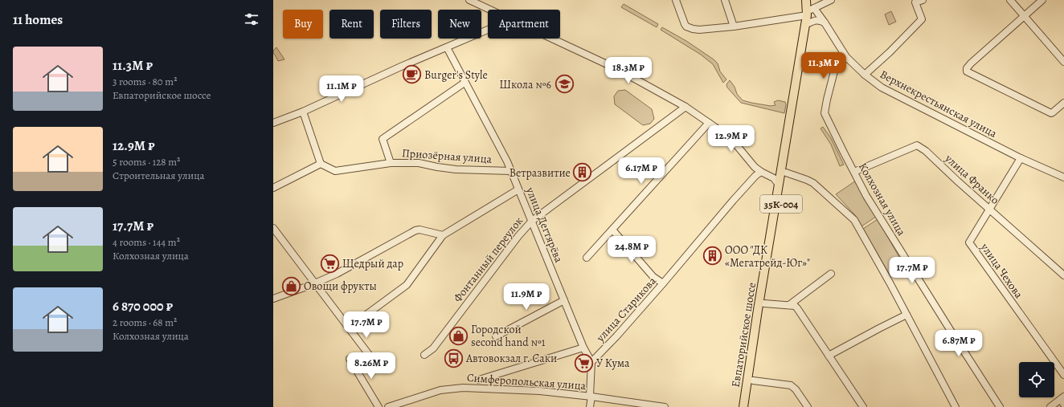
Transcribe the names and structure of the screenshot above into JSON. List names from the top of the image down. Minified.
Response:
{"streets":{"main road":["35К-004","Евпаторийское шоссе"],"street":["Верхнекрестьянская улица","Приозёрная улица","улица Франко","Колхозная улица","улица Дегтярёва","Фонтанный переулок","улица Чехова","улица Старикова","Симферопольская улица"]},"crossings":[["Верхнекрестьянская улица","Колхозная улица"],["Верхнекрестьянская улица","улица Чехова"],["Верхнекрестьянская улица","Евпаторийское шоссе"],["Приозёрная улица","улица Дегтярёва"],["улица Франко","Колхозная улица"],["улица Франко","улица Чехова"],["улица Дегтярёва","Фонтанный переулок"],["улица Дегтярёва","улица Старикова"]],"places":{"cafe":["Burger's Style"],"school or university":["Школа №6"],"building":["Ветразвитие","ООО \"ДК «Мегатрейд-Юг»\""],"supermarket":["Щедрый дар","У Кума"],"shop":["Овощи фрукты","Городской second hand №1"],"bus stop":["Автовокзал г. Саки"]},"page":{"heading":"11 homes","chip":["Buy","Rent","Filters","New","Apartment"],"list":[{"name":"11.3M ₽","note":"3 rooms · 80 m² · Евпаторийское шоссе"},{"name":"12.9M ₽","note":"5 rooms · 128 m² · Строительная улица"},{"name":"17.7M ₽","note":"4 rooms · 144 m² · Колхозная улица"},{"name":"6 870 000 ₽","note":"2 rooms · 68 m² · Колхозная улица"}],"price":["11.3M ₽","18.3M ₽","11.1M ₽","12.9M ₽","6.17M ₽","24.8M ₽","17.7M ₽","11.9M ₽","17.7M ₽","6.87M ₽","8.26M ₽"]}}
